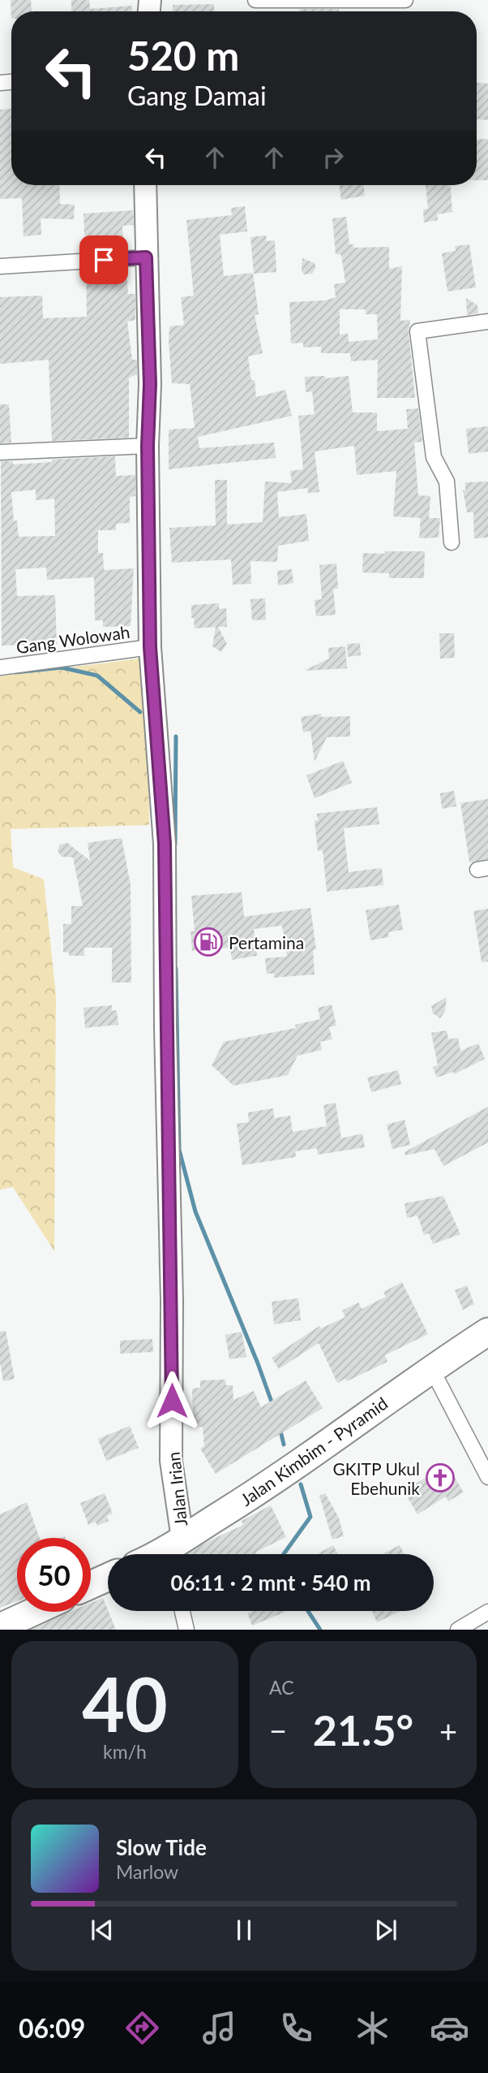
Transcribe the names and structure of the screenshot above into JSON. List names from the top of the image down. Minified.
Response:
{"streets":{"highway":["Jalan Kimbim - Pyramid"],"main road":["Jalan Irian"],"street":["Gang Wolowah"]},"crossings":[["Gang Wolowah","Jalan Irian"],["Jalan Kimbim - Pyramid","Jalan Irian"]],"places":{"fuel station":["Pertamina"],"church":["GKITP Ukul Ebehunik"]},"page":{"turn":["520 m","Gang Damai"],"limit":"50","trip":"06:11 · 2 mnt · 540 m","tile":[["40","km/h"],"AC"],"heat":["−","21.5°","+"],"song":["Slow Tide","Marlow"],"tabs":"06:09"}}
